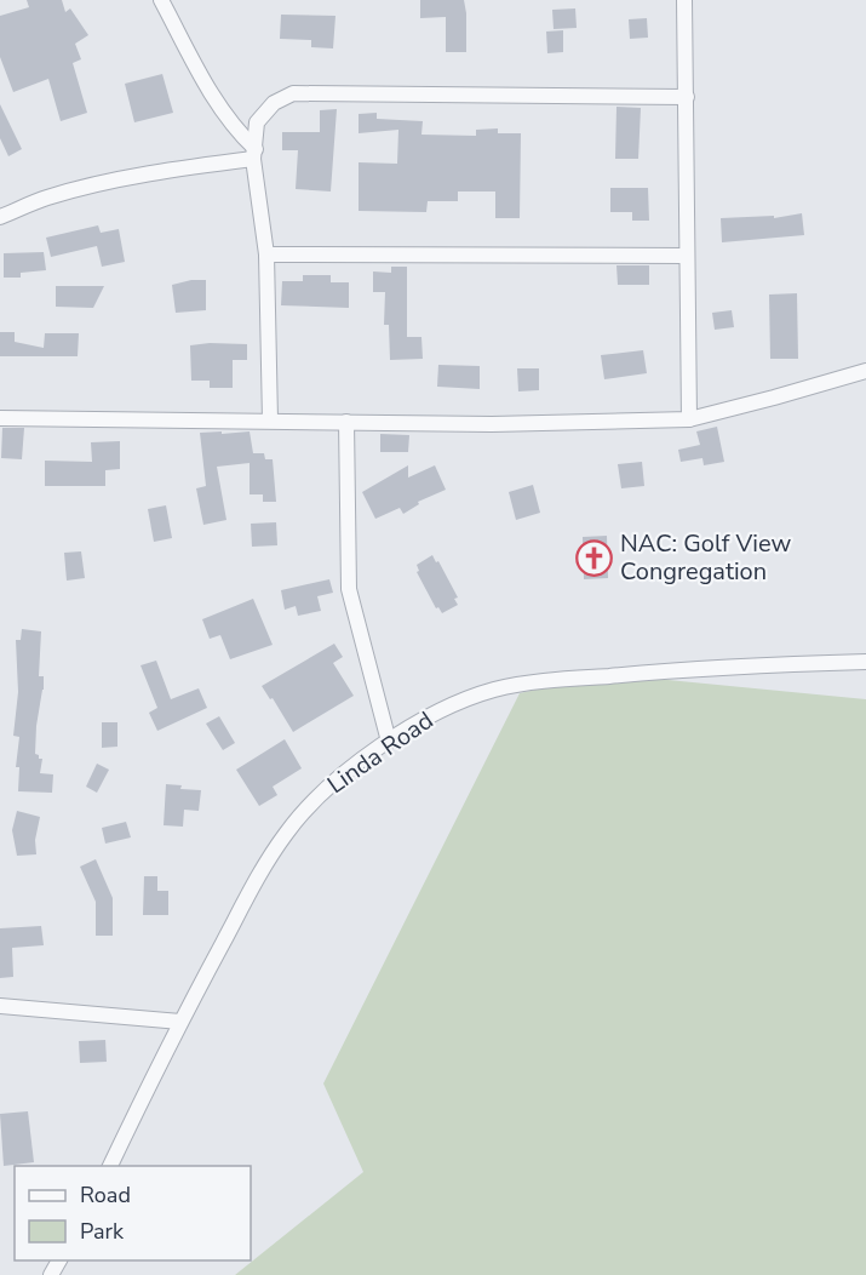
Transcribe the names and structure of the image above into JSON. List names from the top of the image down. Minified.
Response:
{"streets":{"street":["Linda Road"]},"places":{"church":["NAC: Golf View Congregation"]},"legend":["Road","Park"]}
